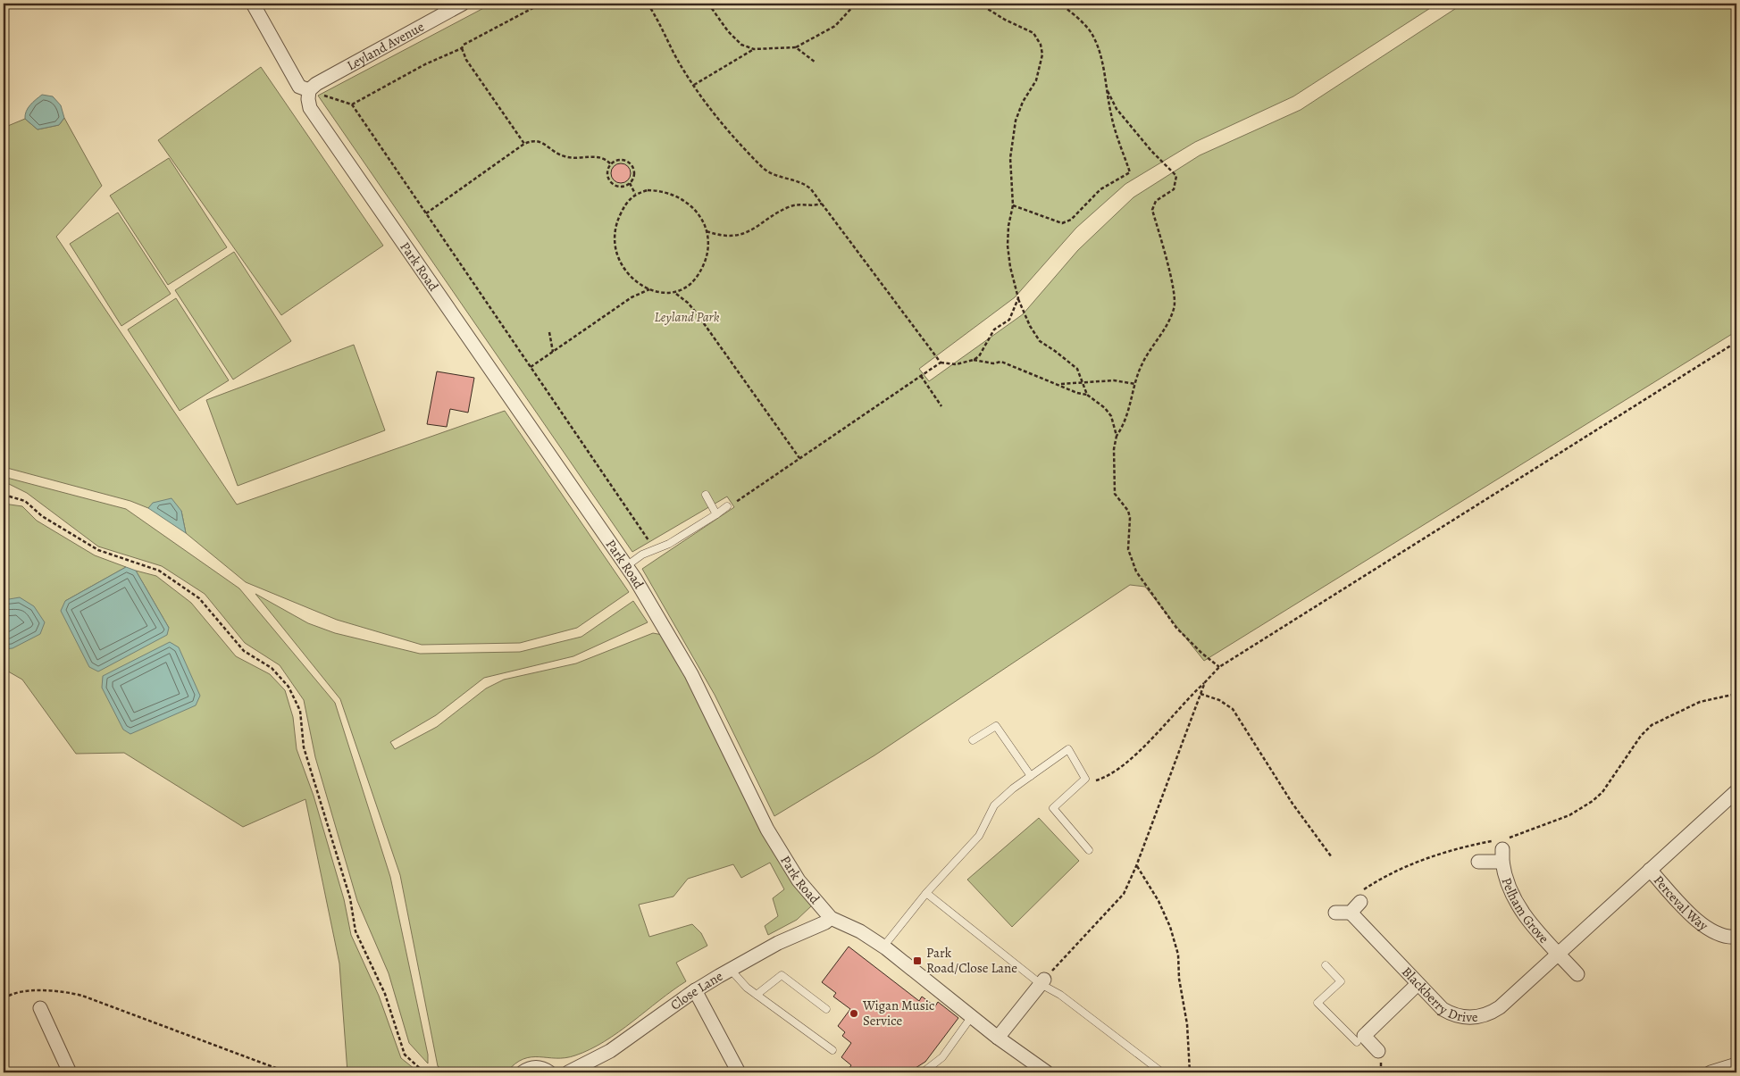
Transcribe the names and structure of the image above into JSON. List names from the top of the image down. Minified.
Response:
{"streets":{"street":["Leyland Avenue","Park Road","Perceval Way","Pelham Grove","Blackberry Drive","Close Lane"]},"crossings":[["Leyland Avenue","Park Road"],["Park Road","Close Lane"],["Perceval Way","Blackberry Drive"],["Pelham Grove","Blackberry Drive"]],"parks":["Leyland Park"],"places":{"transit":["Park Road/Close Lane"],"other":["Wigan Music Service"]}}
